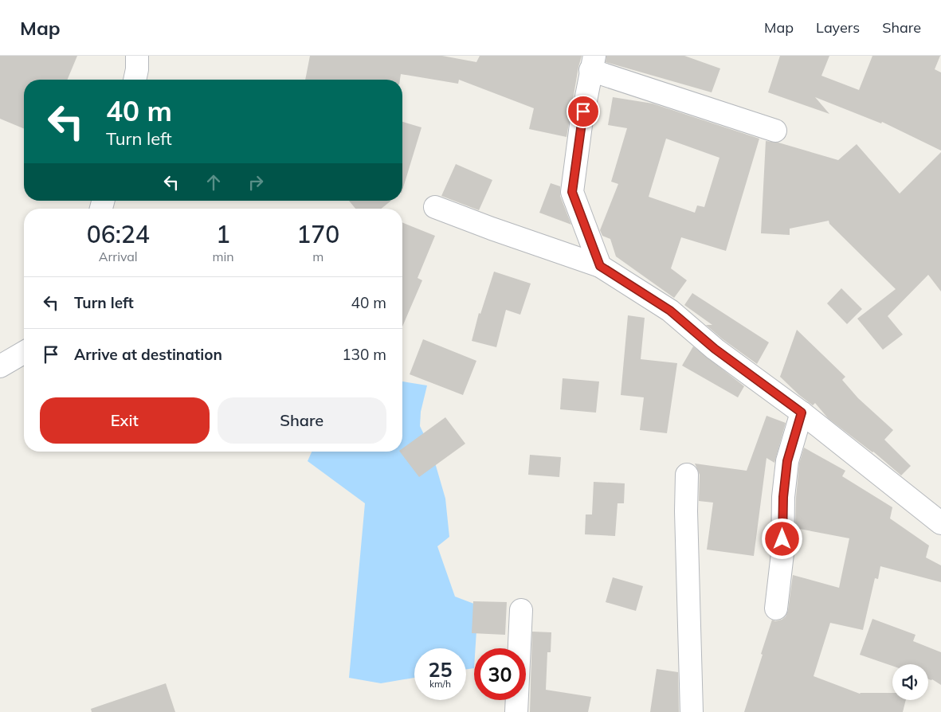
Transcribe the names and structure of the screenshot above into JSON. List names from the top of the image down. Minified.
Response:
{"page":{"header":"Map","nav":["Map","Layers","Share"],"turn":["40 m","Turn left"],"eta":["06:24","Arrival","1","min","170","m"],"list":[{"name":"Turn left","value":"40 m"},{"name":"Arrive at destination","value":"130 m"}],"buttons":["Exit","Share"],"speed":"25 km/h","limit":"30"}}
